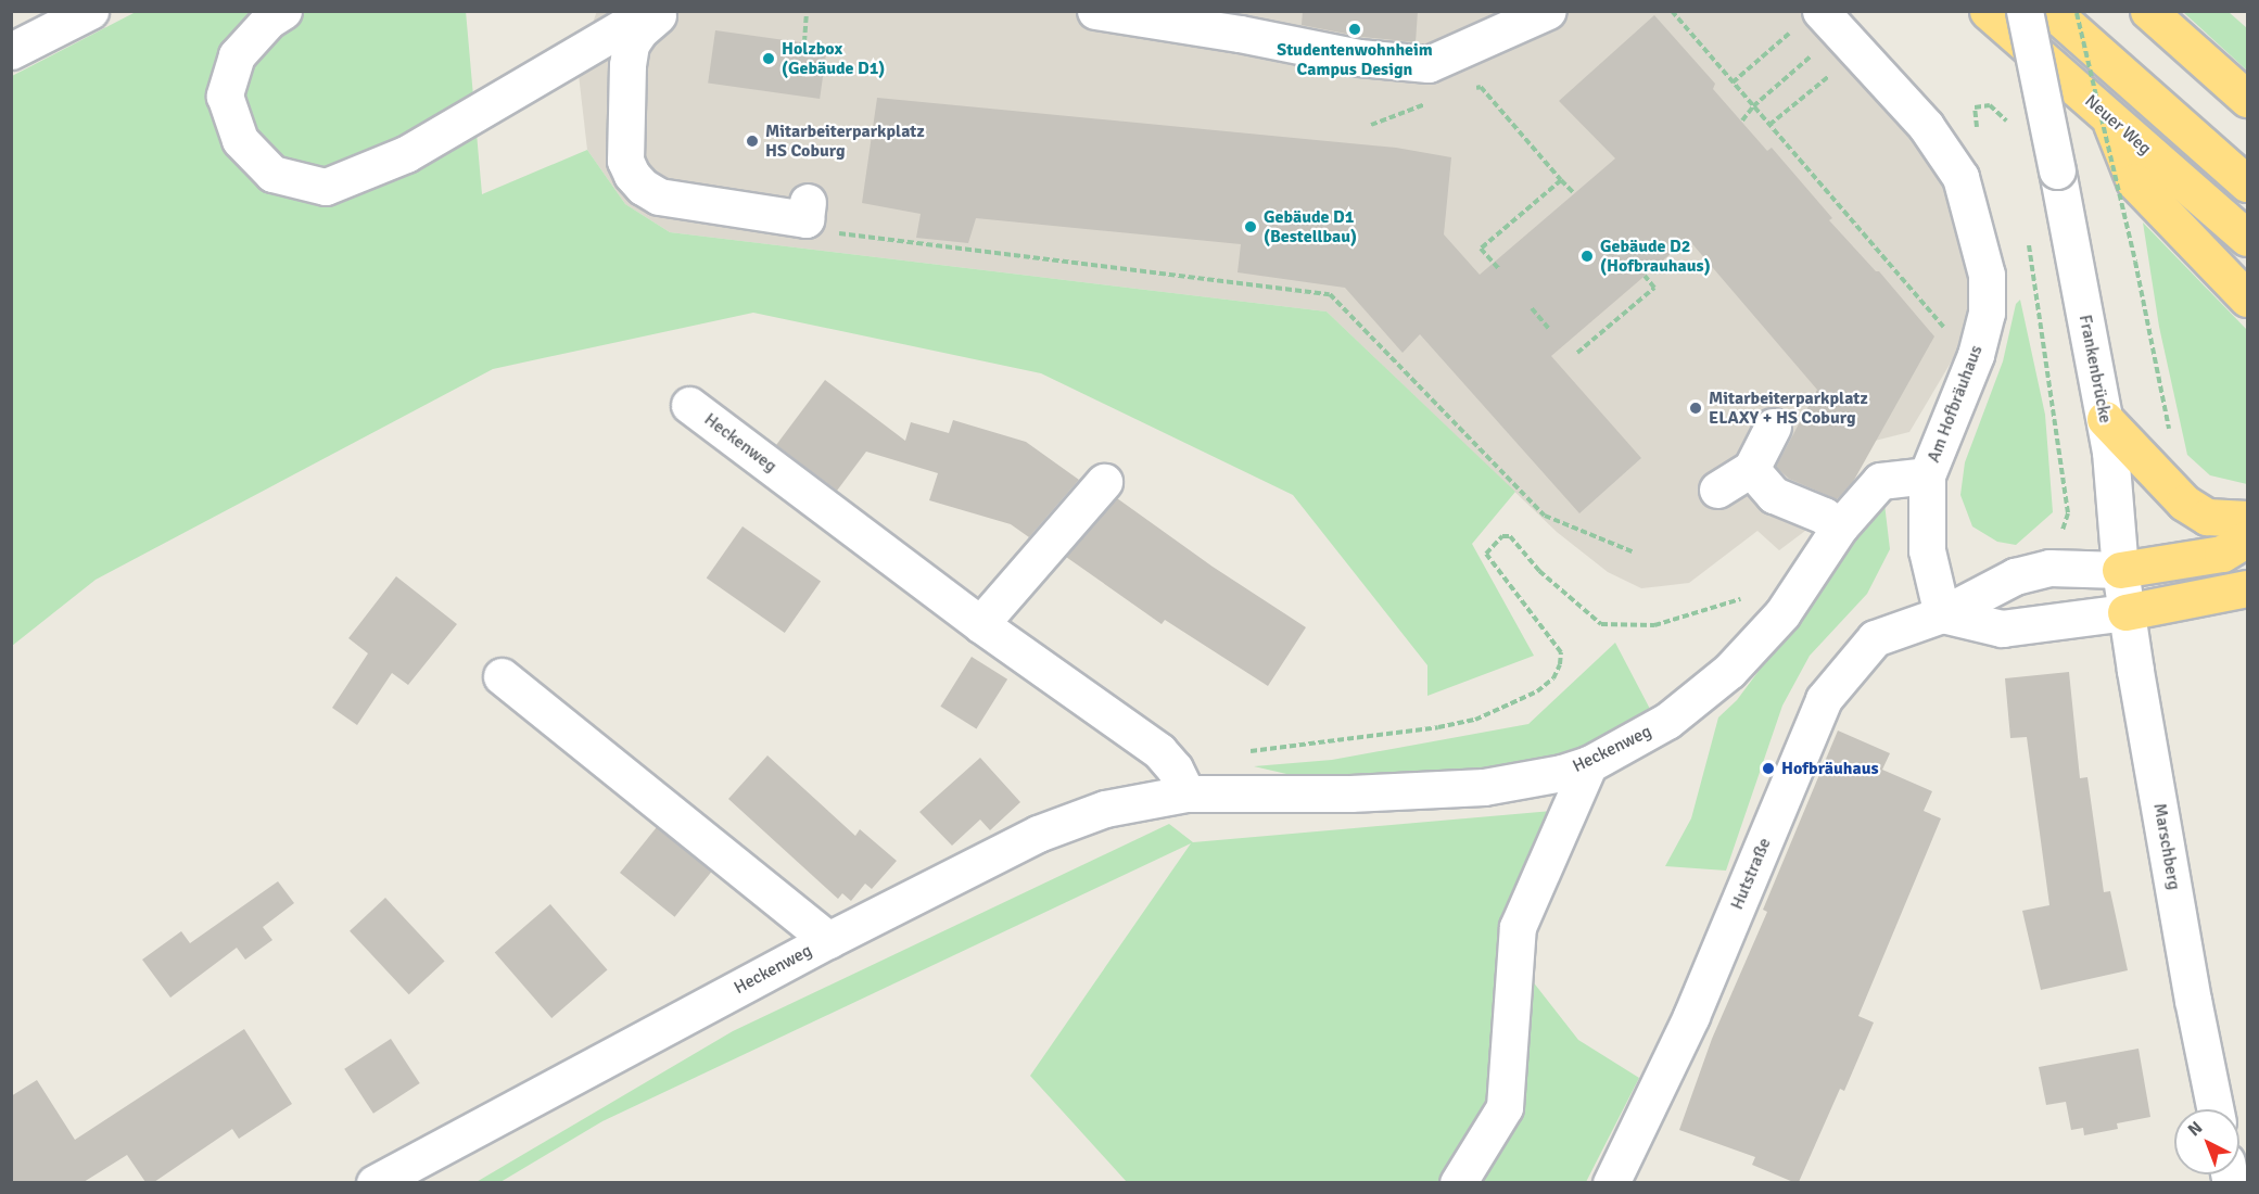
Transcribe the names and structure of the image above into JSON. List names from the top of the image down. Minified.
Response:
{"streets":{"highway":["Neuer Weg"],"street":["Frankenbrücke","Am Hofbräuhaus","Heckenweg","Marschberg","Hutstraße"]},"crossings":[["Frankenbrücke","Marschberg"],["Frankenbrücke","Hutstraße"],["Am Hofbräuhaus","Heckenweg"],["Am Hofbräuhaus","Hutstraße"],["Marschberg","Hutstraße"]],"places":["Studentenwohnheim Campus Design","Holzbox (Gebäude D1)","Mitarbeiterparkplatz HS Coburg","Gebäude D1 (Bestellbau)","Gebäude D2 (Hofbrauhaus)","Mitarbeiterparkplatz ELAXY + HS Coburg","Hofbräuhaus"],"north":"top left"}
